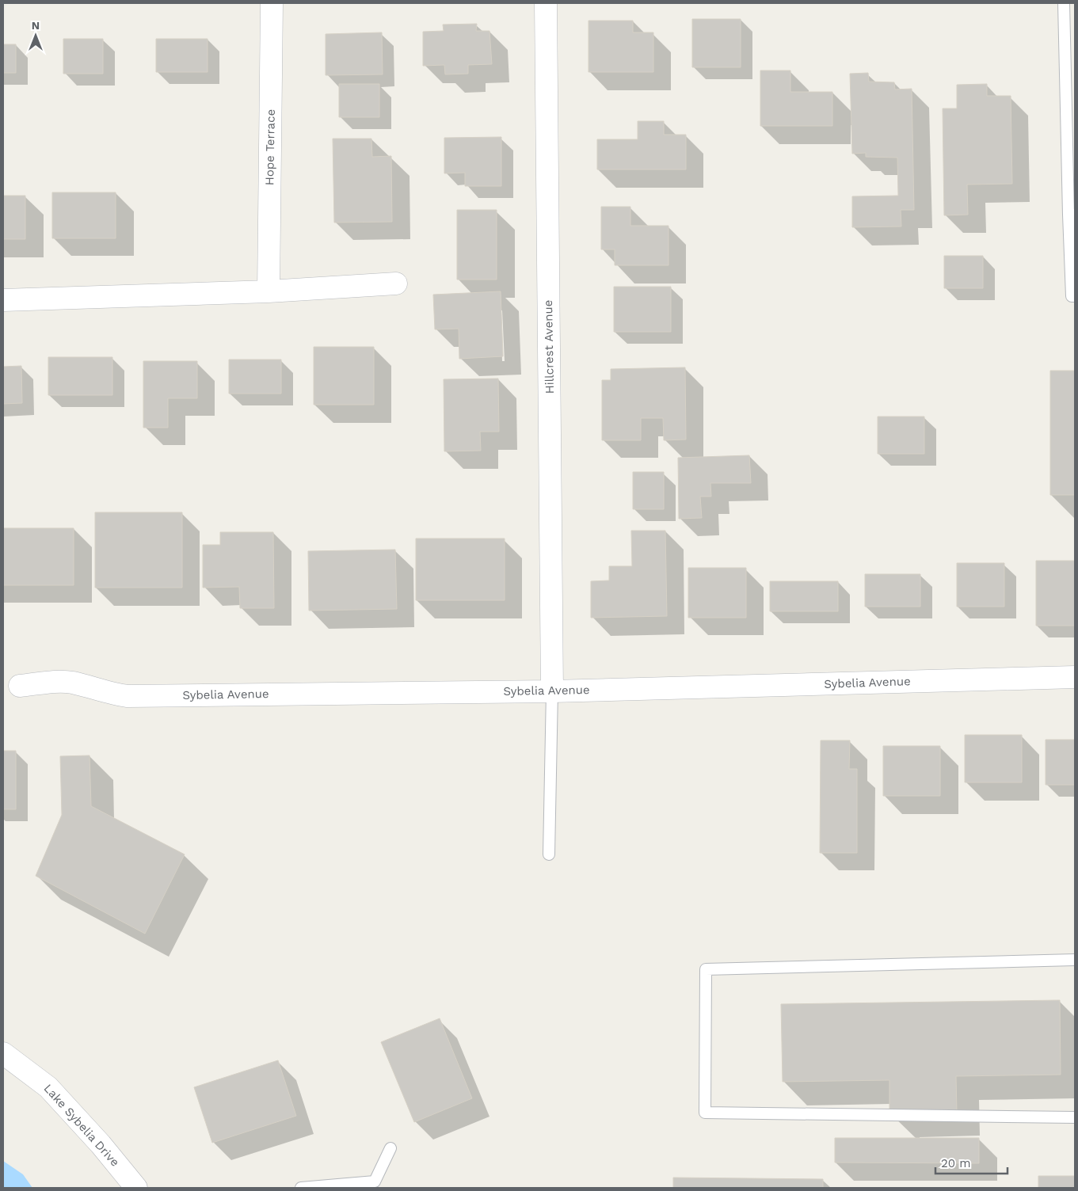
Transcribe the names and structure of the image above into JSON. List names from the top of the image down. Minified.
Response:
{"streets":{"street":["Hope Terrace","Hillcrest Avenue","Sybelia Avenue","Lake Sybelia Drive"]},"crossings":[["Hillcrest Avenue","Sybelia Avenue"]],"scale_bar":"20 m","north":"top"}
